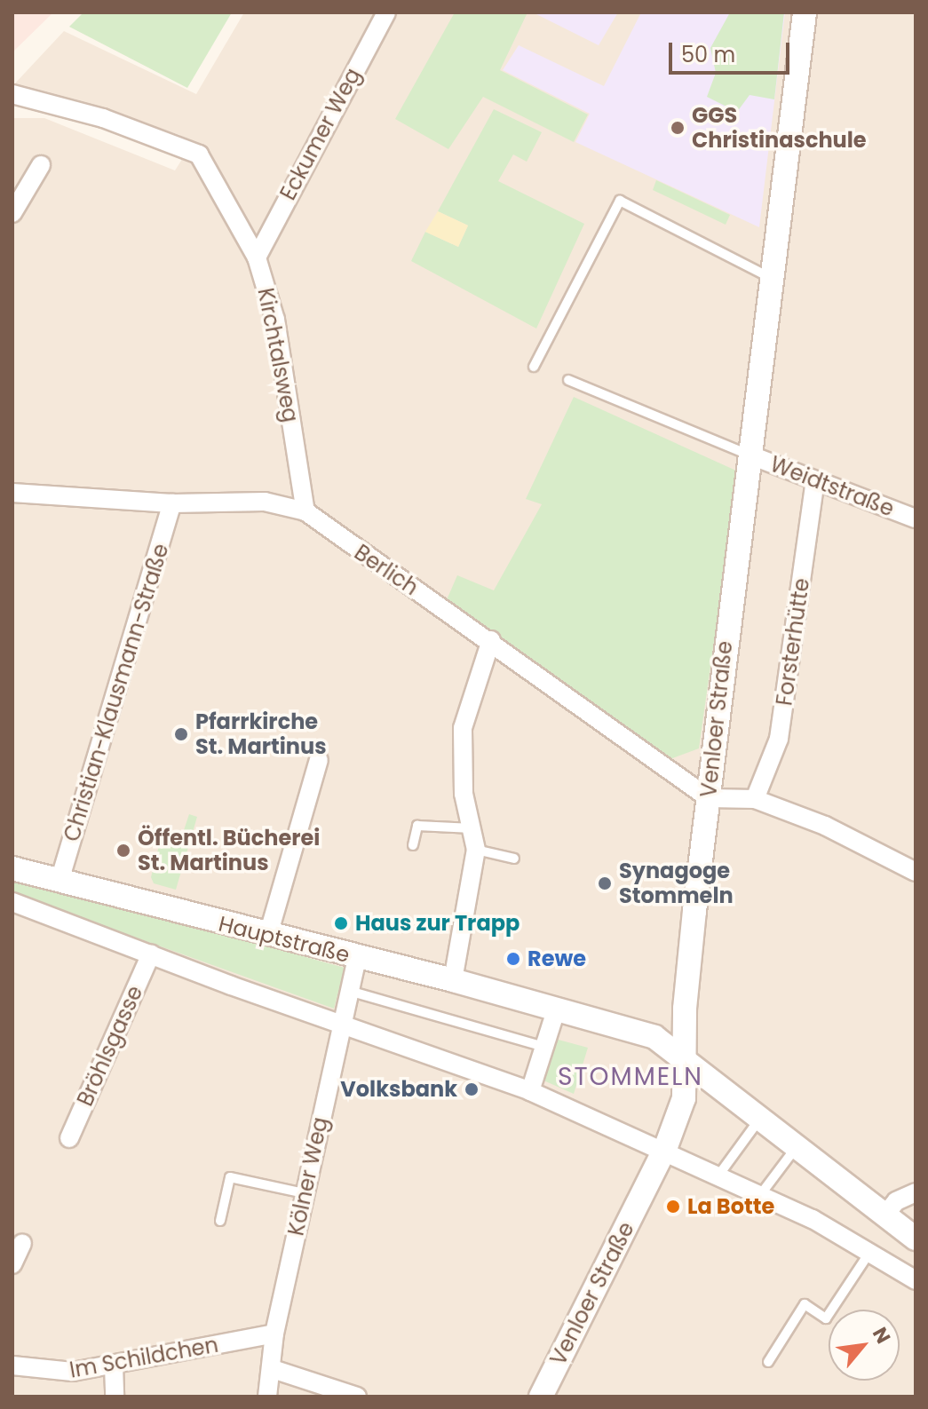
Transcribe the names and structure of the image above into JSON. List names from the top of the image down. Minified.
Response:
{"streets":{"street":["Eckumer Weg","Kirchtalsweg","Weidtstraße","Berlich","Forsterhütte","Christian-Klausmann-Straße","Venloer Straße","Hauptstraße","Bröhlsgasse","Kölner Weg","Im Schildchen"]},"crossings":[["Eckumer Weg","Kirchtalsweg"],["Kirchtalsweg","Berlich"],["Weidtstraße","Forsterhütte"],["Weidtstraße","Venloer Straße"],["Berlich","Christian-Klausmann-Straße"],["Berlich","Venloer Straße"],["Christian-Klausmann-Straße","Hauptstraße"],["Venloer Straße","Hauptstraße"],["Hauptstraße","Kölner Weg"],["Kölner Weg","Im Schildchen"]],"districts":["STOMMELN"],"places":["GGS Christinaschule","Pfarrkirche St. Martinus","Öffentl. Bücherei St. Martinus","Synagoge Stommeln","Haus zur Trapp","Rewe","Volksbank","La Botte"],"scale_bar":"50 m","north":"top right"}
